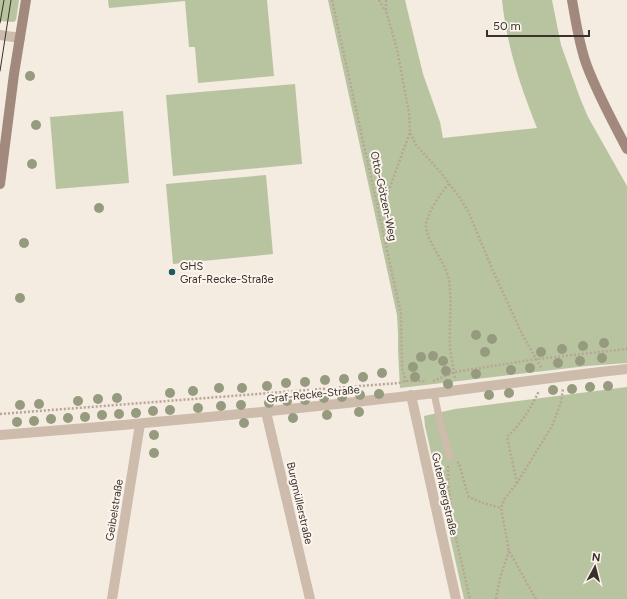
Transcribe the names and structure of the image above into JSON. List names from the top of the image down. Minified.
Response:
{"streets":{"street":["Graf-Recke-Straße","Gutenbergstraße","Burgmüllerstraße","Geibelstraße"],"path":["Otto-Götzen-Weg"]},"crossings":[["Otto-Götzen-Weg","Graf-Recke-Straße"],["Otto-Götzen-Weg","Gutenbergstraße"],["Graf-Recke-Straße","Gutenbergstraße"],["Graf-Recke-Straße","Burgmüllerstraße"],["Graf-Recke-Straße","Geibelstraße"]],"places":["GHS Graf-Recke-Straße"],"scale_bar":"50 m","north":"top"}
